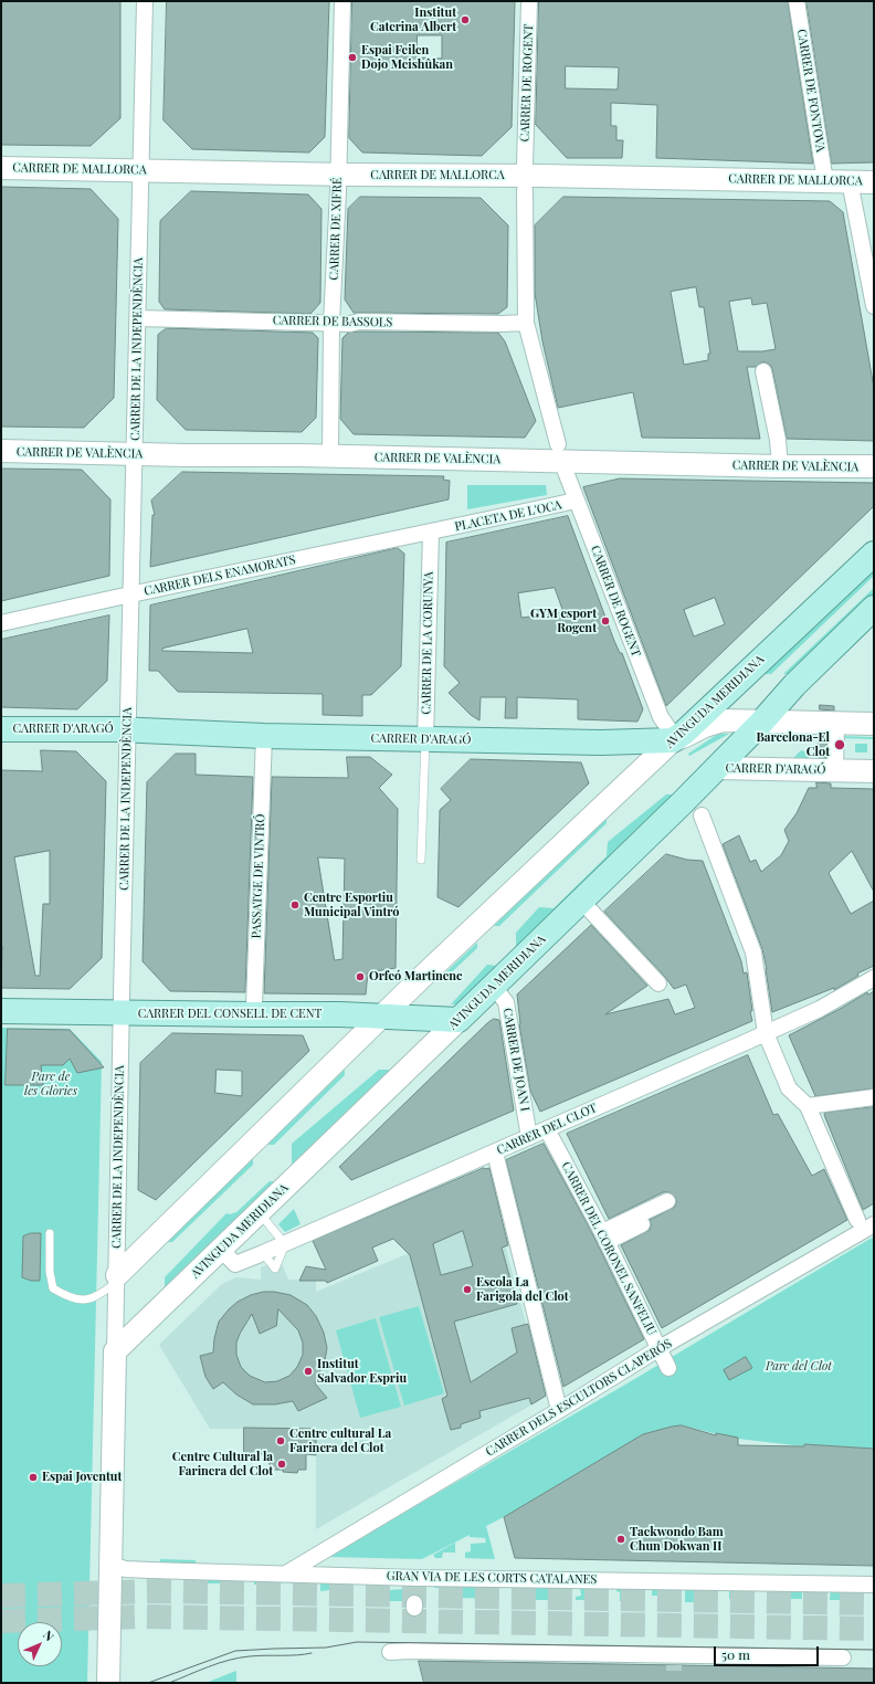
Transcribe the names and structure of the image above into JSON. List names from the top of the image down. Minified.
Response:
{"streets":{"main road":["AVINGUDA MERIDIANA","CARRER D'ARAGÓ","CARRER DEL CONSELL DE CENT"],"street":["CARRER DE ROGENT","CARRER DE FONTOVA","CARRER DE MALLORCA","CARRER DE XIFRÉ","CARRER DE BASSOLS","CARRER DE LA INDEPENDÈNCIA","CARRER DE VALÈNCIA","PLACETA DE L'OCA","CARRER DELS ENAMORATS","CARRER DE LA CORUNYA","PASSATGE DE VINTRÓ","CARRER DE JOAN I","CARRER DEL CLOT","CARRER DEL CORONEL SANFELIU","CARRER DELS ESCULTORS CLAPERÓS","GRAN VIA DE LES CORTS CATALANES"]},"crossings":[["CARRER DE ROGENT","PLACETA DE L'OCA"],["CARRER DE ROGENT","AVINGUDA MERIDIANA"],["CARRER DE ROGENT","CARRER D'ARAGÓ"],["CARRER DE FONTOVA","CARRER DE MALLORCA"],["CARRER DE MALLORCA","CARRER DE XIFRÉ"],["CARRER DE MALLORCA","CARRER DE LA INDEPENDÈNCIA"],["CARRER DE XIFRÉ","CARRER DE BASSOLS"],["CARRER DE XIFRÉ","CARRER DE VALÈNCIA"],["CARRER DE BASSOLS","CARRER DE LA INDEPENDÈNCIA"],["CARRER DE LA INDEPENDÈNCIA","CARRER DE VALÈNCIA"],["CARRER DE LA INDEPENDÈNCIA","CARRER DELS ENAMORATS"],["CARRER DE LA INDEPENDÈNCIA","AVINGUDA MERIDIANA"],["CARRER DE LA INDEPENDÈNCIA","CARRER D'ARAGÓ"],["CARRER DE LA INDEPENDÈNCIA","CARRER DEL CONSELL DE CENT"],["CARRER DE LA INDEPENDÈNCIA","GRAN VIA DE LES CORTS CATALANES"],["PLACETA DE L'OCA","CARRER DELS ENAMORATS"],["PLACETA DE L'OCA","CARRER DE LA CORUNYA"],["CARRER DELS ENAMORATS","CARRER DE LA CORUNYA"],["CARRER DE LA CORUNYA","CARRER D'ARAGÓ"],["AVINGUDA MERIDIANA","CARRER D'ARAGÓ"],["AVINGUDA MERIDIANA","CARRER DEL CONSELL DE CENT"],["AVINGUDA MERIDIANA","CARRER DE JOAN I"],["AVINGUDA MERIDIANA","CARRER DEL CLOT"],["CARRER D'ARAGÓ","PASSATGE DE VINTRÓ"],["PASSATGE DE VINTRÓ","CARRER DEL CONSELL DE CENT"],["CARRER DE JOAN I","CARRER DEL CLOT"],["CARRER DEL CLOT","CARRER DEL CORONEL SANFELIU"],["CARRER DEL CORONEL SANFELIU","CARRER DELS ESCULTORS CLAPERÓS"],["CARRER DELS ESCULTORS CLAPERÓS","GRAN VIA DE LES CORTS CATALANES"]],"parks":["Parc de les Glòries","Parc del Clot"],"places":["Institut Caterina Albert","Espai Feilen Dojo Meishûkan","GYM esport Rogent","Barcelona-El Clot","Centre Esportiu Municipal Vintró","Orfeó Martinenc","Escola La Farigola del Clot","Institut Salvador Espriu","Centre cultural La Farinera del Clot","Centre Cultural la Farinera del Clot","Espai Joventut","Taekwondo Bam Chun Dokwan II"],"scale_bar":"50 m","north":"top right"}
